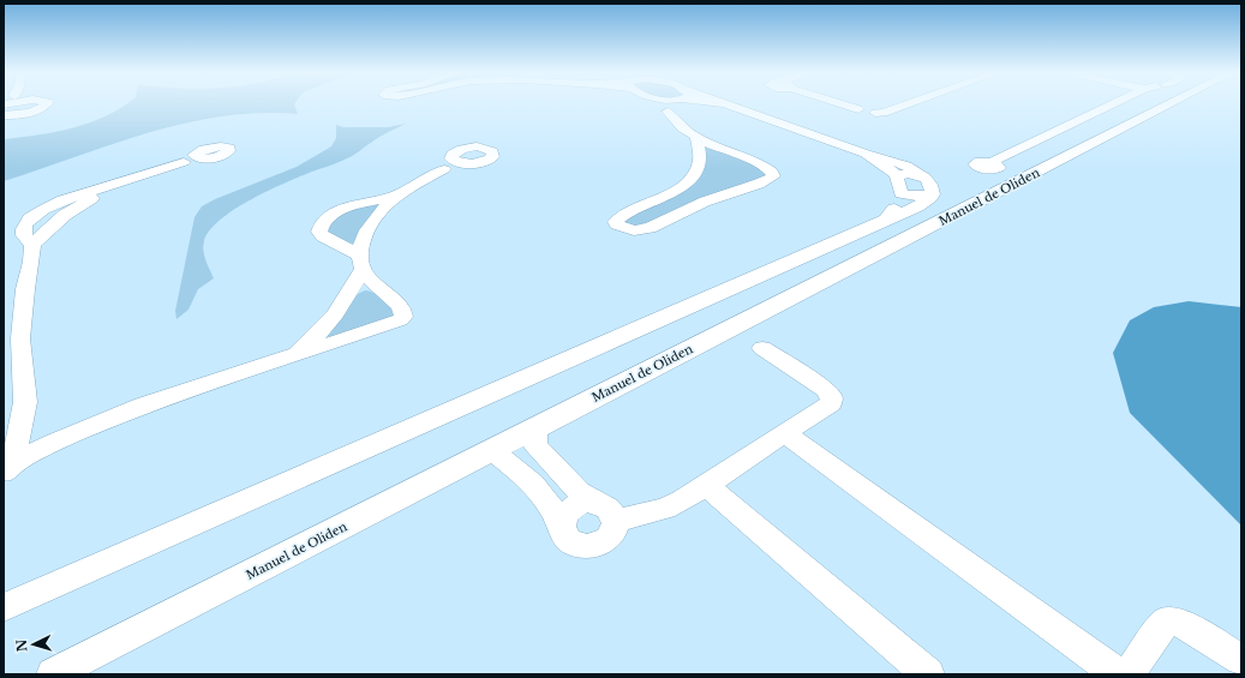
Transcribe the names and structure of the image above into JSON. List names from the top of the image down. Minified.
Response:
{"streets":{"street":["Manuel de Oliden"]},"north":"left"}
